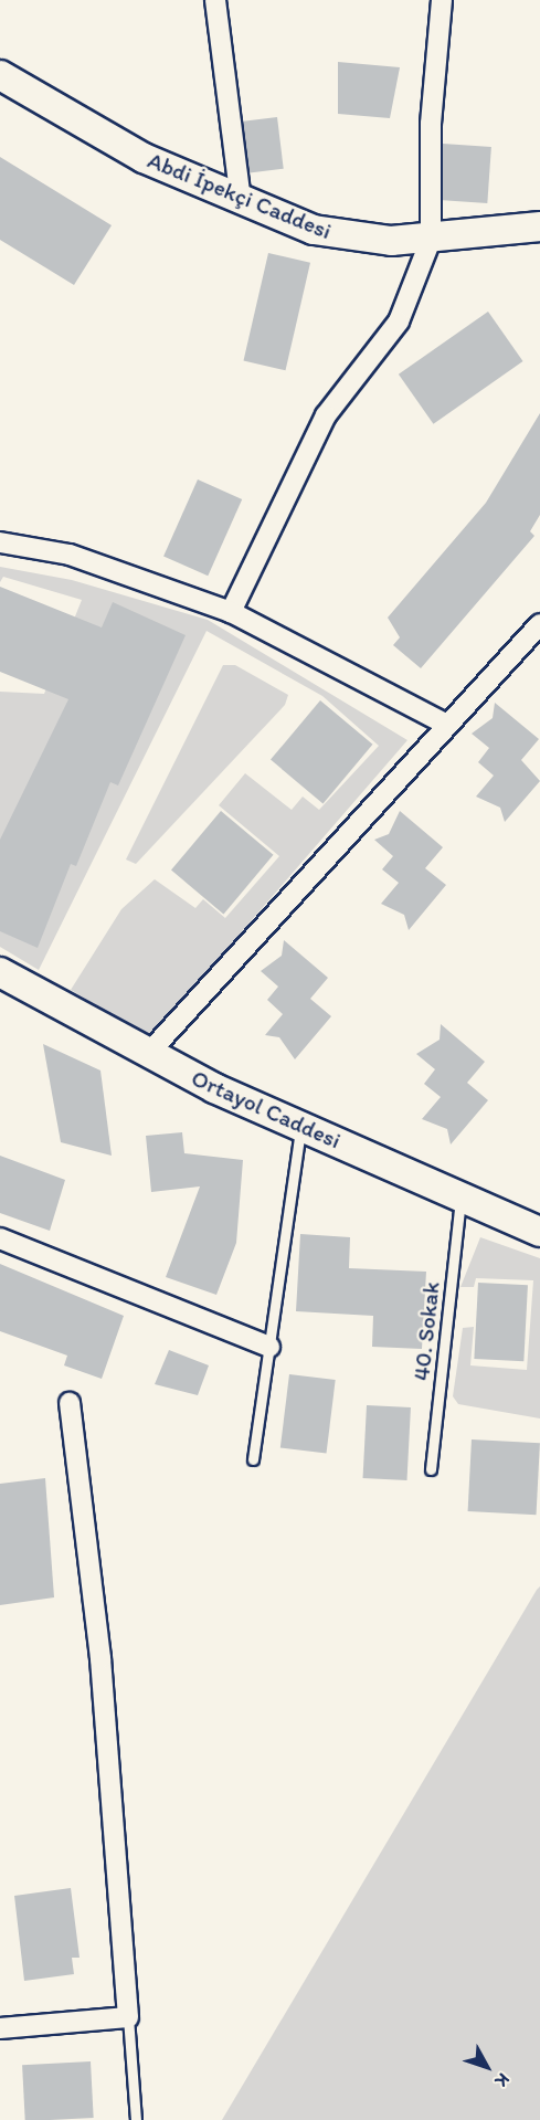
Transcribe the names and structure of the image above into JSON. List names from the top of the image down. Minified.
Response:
{"streets":{"street":["Abdi İpekçi Caddesi","Ortayol Caddesi"],"lane":["40. Sokak"]},"crossings":[["Ortayol Caddesi","40. Sokak"]],"north":"bottom right"}
